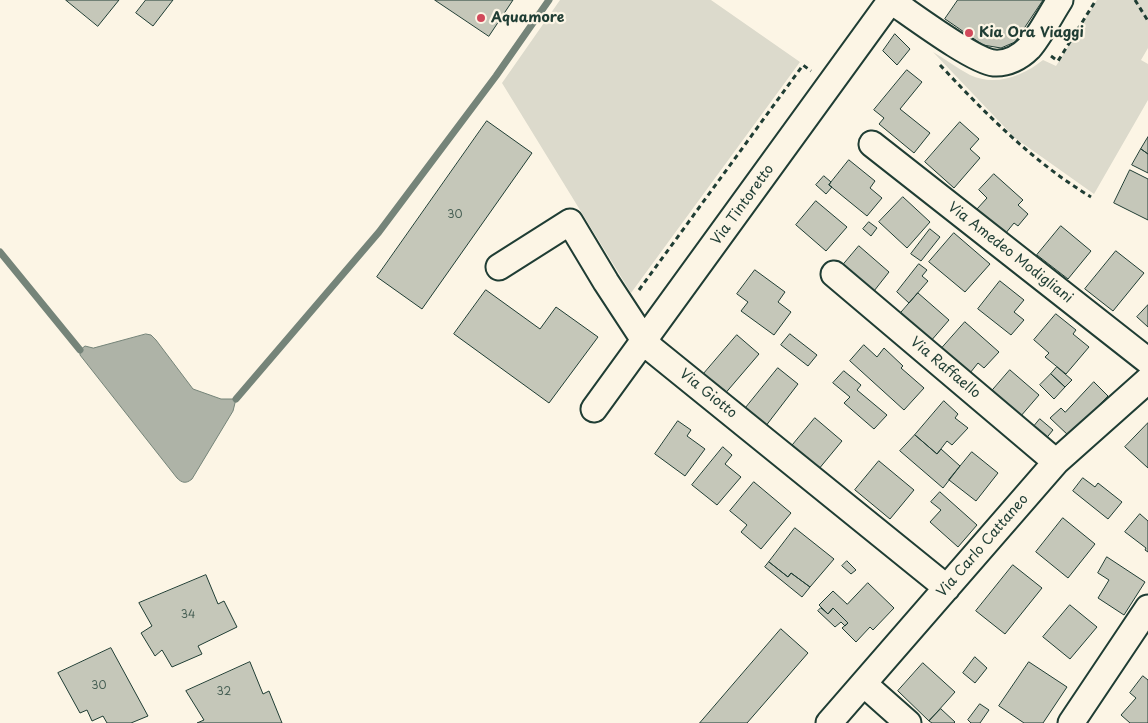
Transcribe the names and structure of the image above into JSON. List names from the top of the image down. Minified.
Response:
{"streets":{"street":["Via Tintoretto","Via Amedeo Modigliani","Via Raffaello","Via Giotto","Via Carlo Cattaneo"]},"crossings":[["Via Tintoretto","Via Giotto"],["Via Raffaello","Via Carlo Cattaneo"],["Via Giotto","Via Carlo Cattaneo"]],"places":["Aquamore","Kia Ora Viaggi"],"house_numbers":["30","34","30","32"]}
